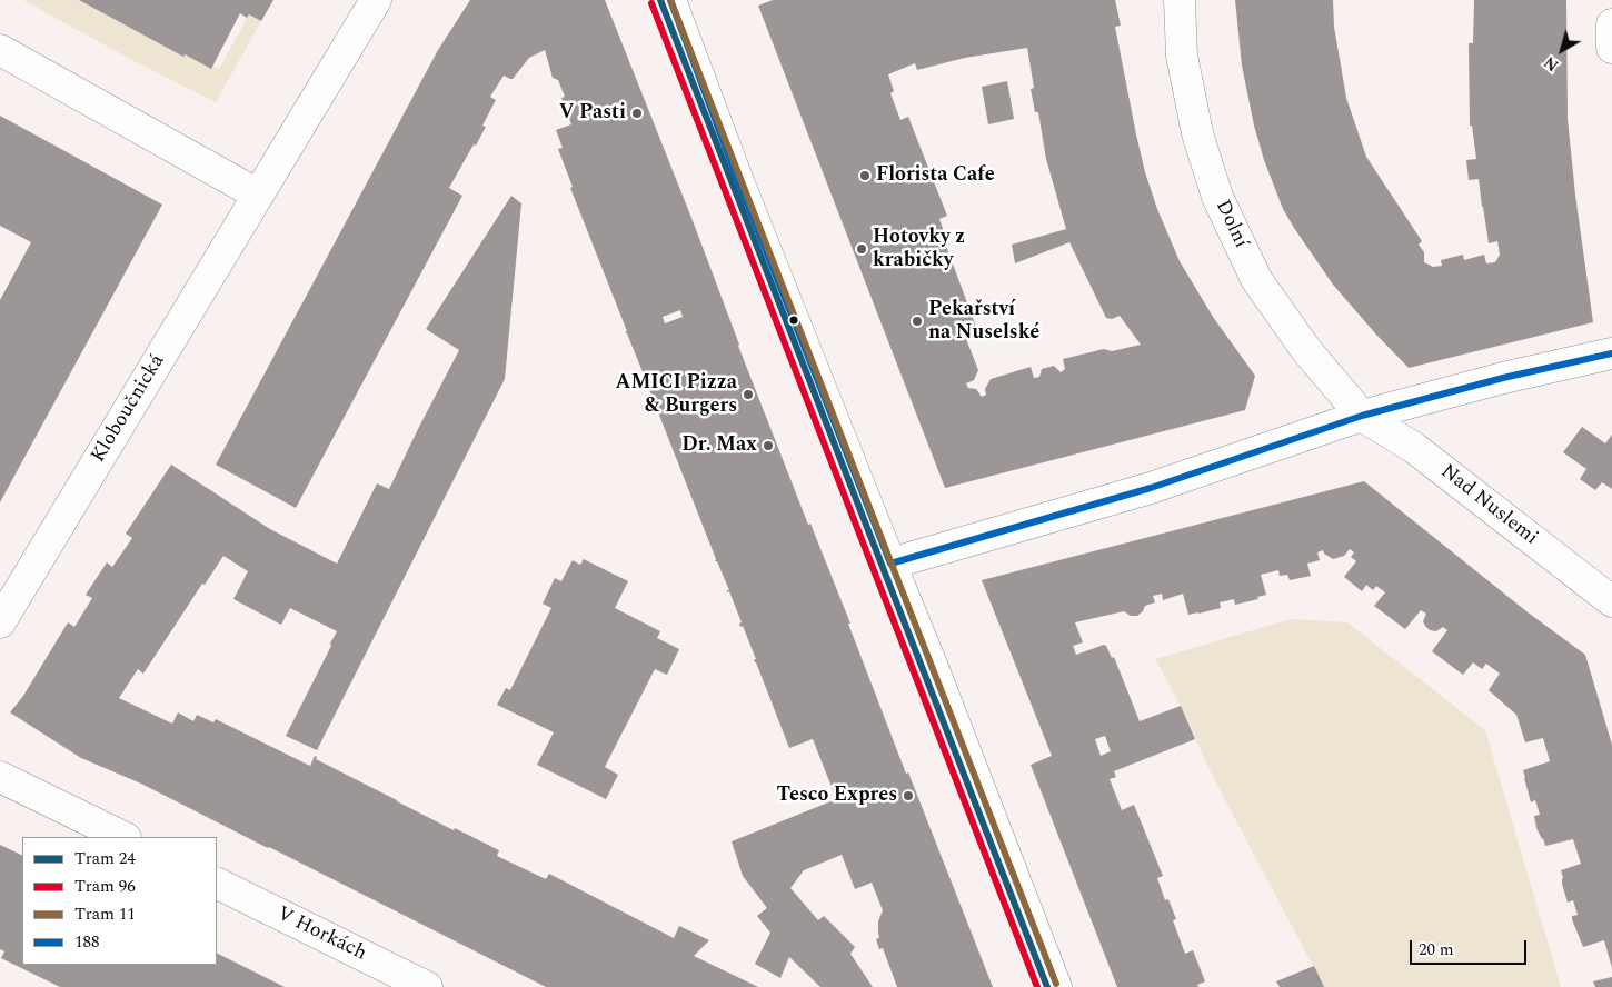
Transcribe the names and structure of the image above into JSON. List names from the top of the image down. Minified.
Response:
{"streets":{"street":["Dolní","Kloboučnická","Nad Nuslemi","V Horkách"]},"crossings":[["Dolní","Nad Nuslemi"]],"places":["V Pasti","Florista Cafe","Hotovky z krabičky","Pekařství na Nuselské","AMICI Pizza & Burgers","Dr. Max","Tesco Expres"],"lines":["tram line 24","tram line 11","transit line 188","tram line 96"],"legend":["Tram 24","Tram 96","Tram 11","188"],"scale_bar":"20 m","north":"bottom left"}
